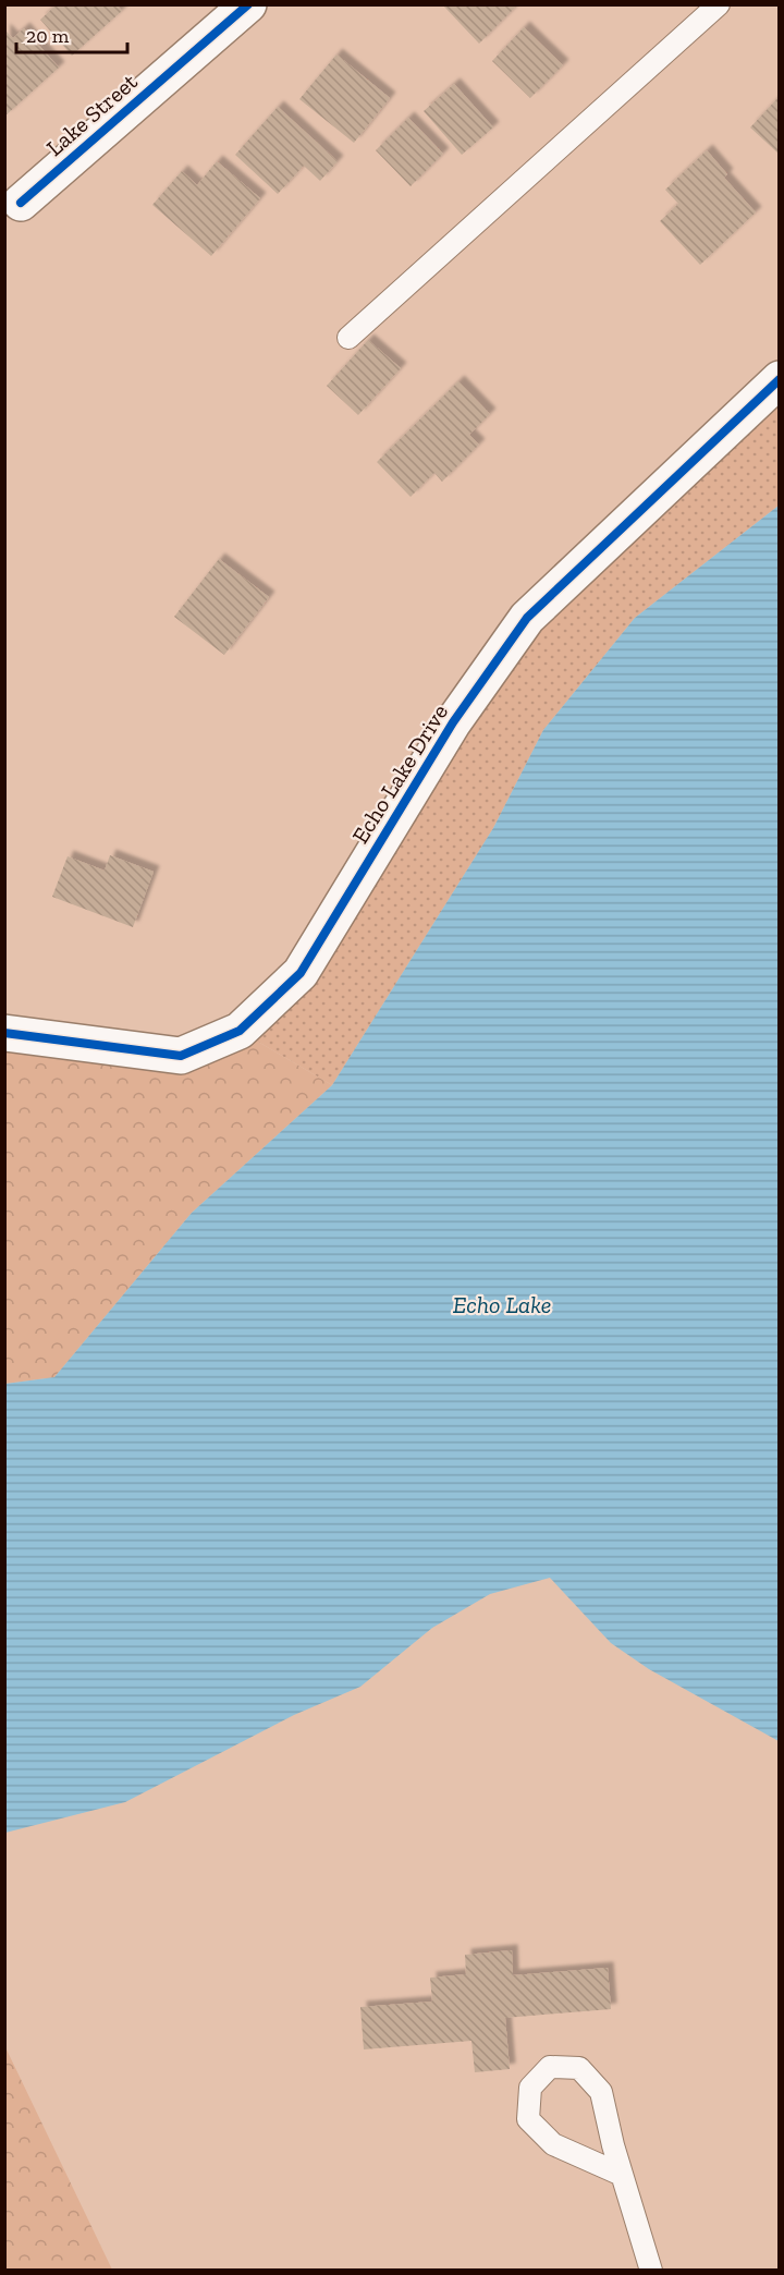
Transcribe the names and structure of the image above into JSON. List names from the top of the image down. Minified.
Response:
{"streets":{"street":["Lake Street","Echo Lake Drive"]},"water":["Echo Lake"],"scale_bar":"20 m"}
